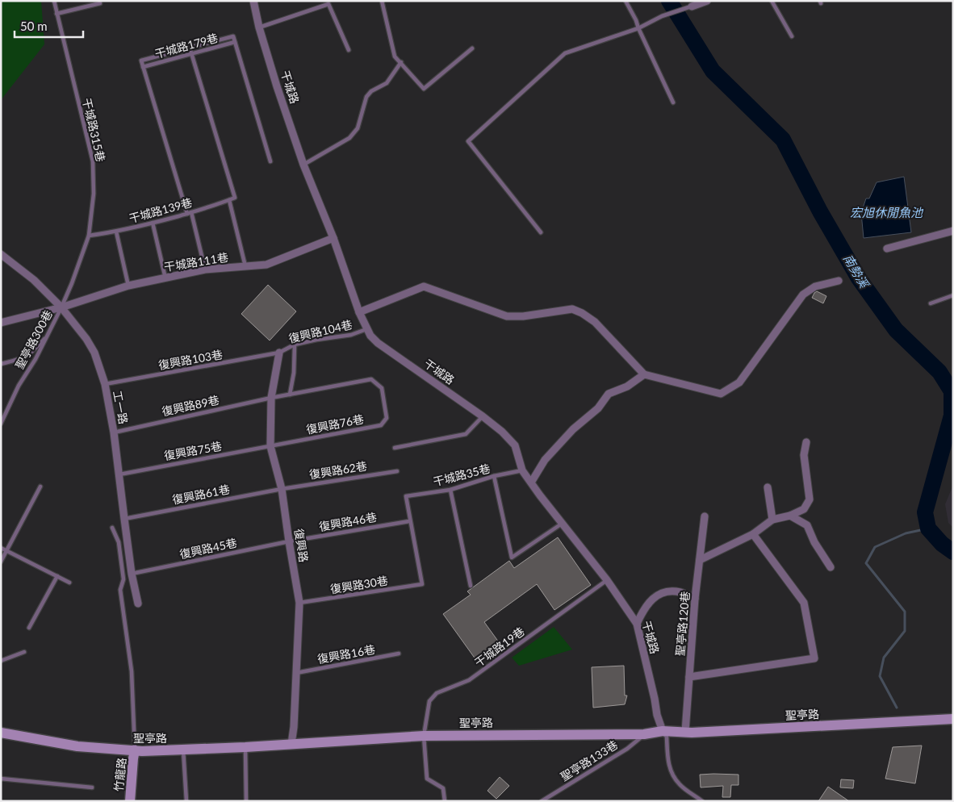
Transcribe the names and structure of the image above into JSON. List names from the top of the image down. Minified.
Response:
{"streets":{"street":["干城路","干城路111巷","工一路","復興路","聖亭路120巷","聖亭路","竹龍路"],"lane":["干城路179巷","干城路315巷","干城路139巷","復興路104巷","聖亭路300巷","復興路103巷","復興路89巷","復興路76巷","復興路75巷","復興路62巷","干城路35巷","復興路61巷","復興路46巷","復興路45巷","復興路30巷","干城路19巷","復興路16巷","聖亭路133巷"]},"crossings":[["干城路179巷","干城路139巷"],["干城路","干城路111巷"],["干城路","復興路104巷"],["干城路","干城路35巷"],["干城路","干城路19巷"],["干城路","聖亭路"],["干城路315巷","干城路139巷"],["干城路315巷","干城路111巷"],["干城路315巷","聖亭路300巷"],["干城路315巷","工一路"],["干城路111巷","聖亭路300巷"],["干城路111巷","工一路"],["復興路104巷","復興路103巷"],["復興路104巷","復興路"],["聖亭路300巷","工一路"],["復興路103巷","工一路"],["復興路103巷","復興路"],["復興路89巷","工一路"],["復興路89巷","復興路76巷"],["復興路89巷","復興路"],["工一路","復興路75巷"],["工一路","復興路61巷"],["工一路","復興路45巷"],["復興路76巷","復興路75巷"],["復興路76巷","復興路"],["復興路75巷","復興路"],["復興路62巷","復興路61巷"],["復興路62巷","復興路"],["干城路35巷","復興路46巷"],["干城路35巷","復興路30巷"],["復興路61巷","復興路"],["復興路46巷","復興路"],["復興路46巷","復興路45巷"],["復興路46巷","復興路30巷"],["復興路","復興路45巷"],["復興路","復興路30巷"],["復興路","復興路16巷"],["復興路","聖亭路"],["聖亭路120巷","聖亭路"],["干城路19巷","聖亭路"],["聖亭路","聖亭路133巷"],["聖亭路","竹龍路"]],"water":["宏旭休閒魚池","南勢溪"],"scale_bar":"50 m"}
